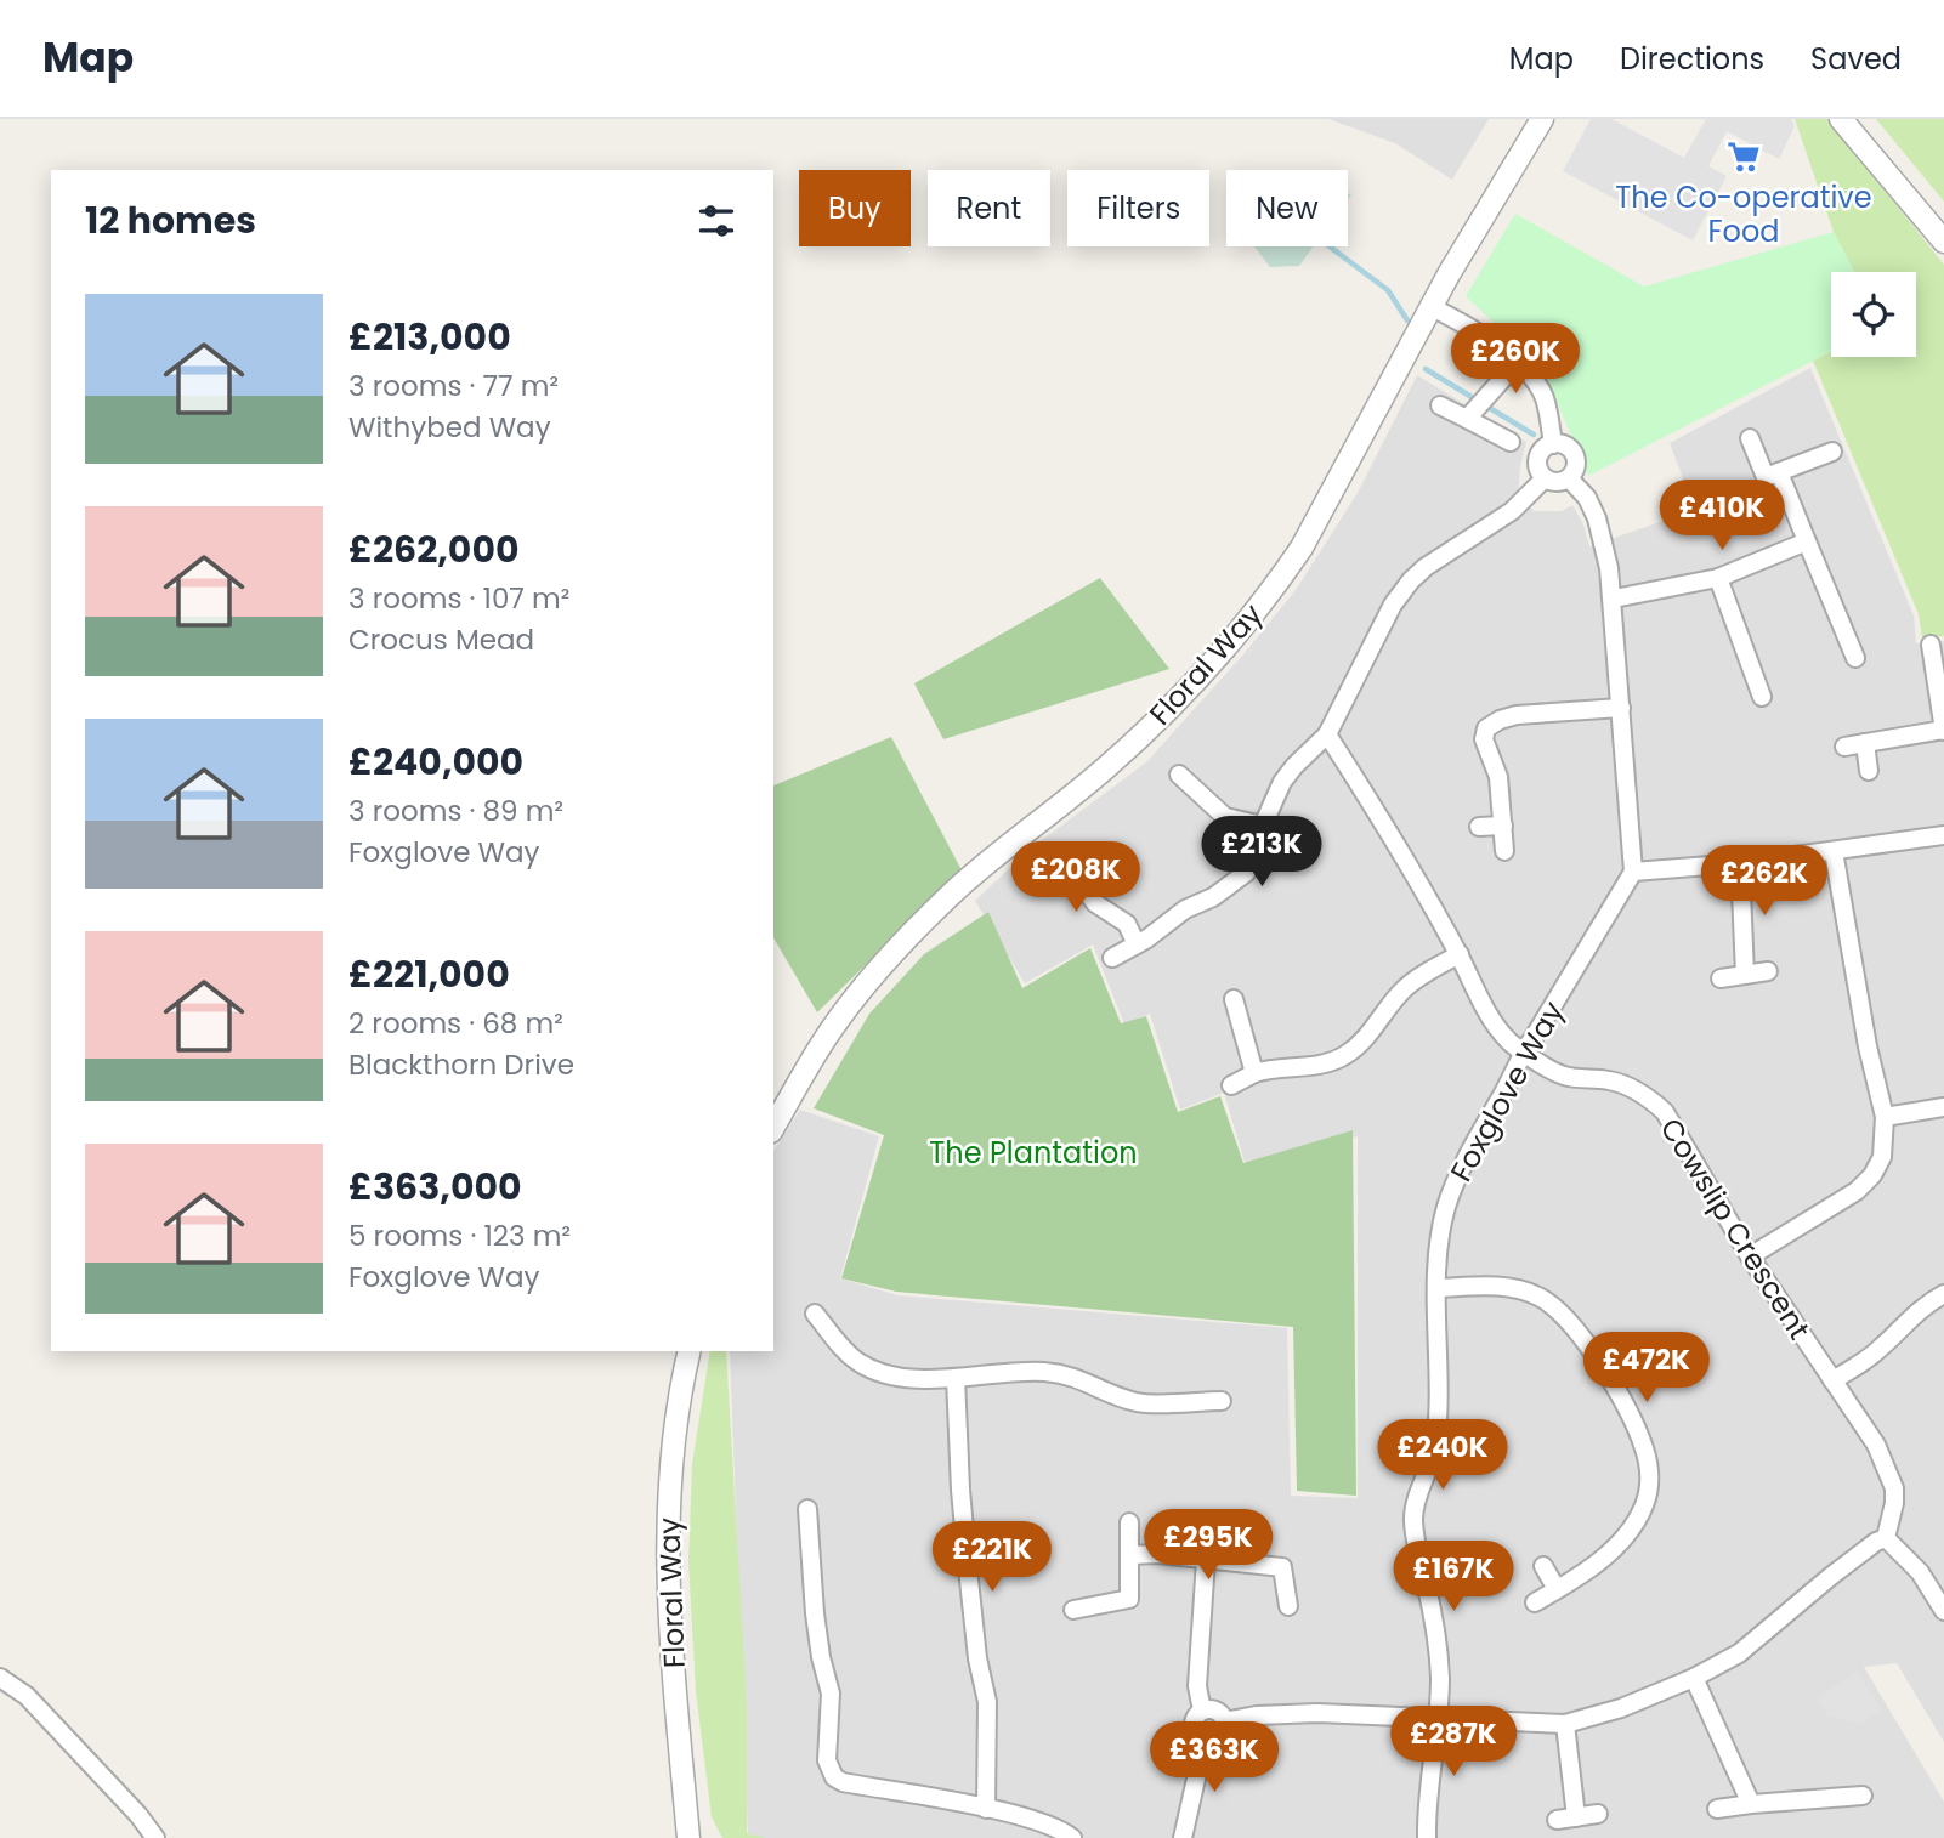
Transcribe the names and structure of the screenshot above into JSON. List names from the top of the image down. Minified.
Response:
{"streets":{"street":["Floral Way","Foxglove Way","Cowslip Crescent"]},"crossings":[["Foxglove Way","Cowslip Crescent"]],"parks":["The Plantation"],"places":{"supermarket":["The Co-operative Food"]},"page":{"header":"Map","nav":["Map","Directions","Saved"],"chip":["Buy","Rent","Filters","New"],"heading":"12 homes","list":[{"name":"£213,000","note":"3 rooms · 77 m² · Withybed Way"},{"name":"£262,000","note":"3 rooms · 107 m² · Crocus Mead"},{"name":"£240,000","note":"3 rooms · 89 m² · Foxglove Way"},{"name":"£221,000","note":"2 rooms · 68 m² · Blackthorn Drive"},{"name":"£363,000","note":"5 rooms · 123 m² · Foxglove Way"}],"price":["£260K","£410K","£213K","£208K","£262K","£472K","£240K","£295K","£221K","£167K","£287K","£363K"]}}
